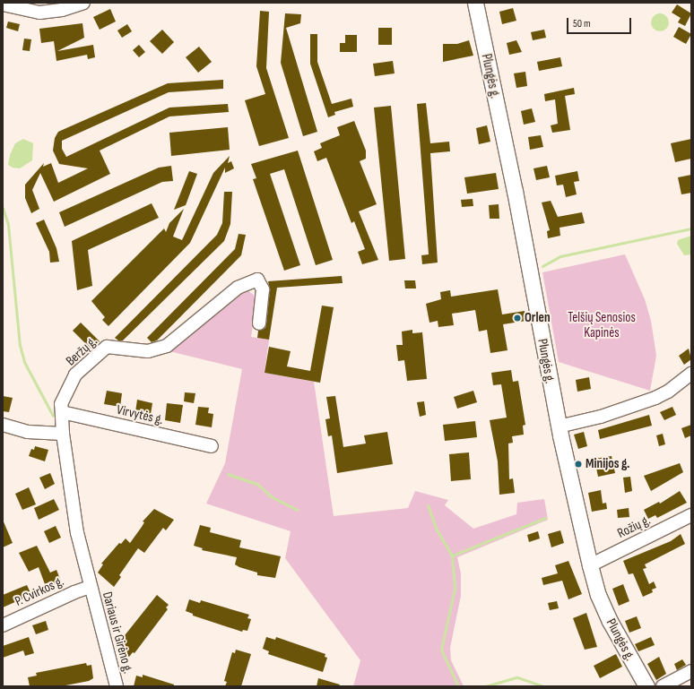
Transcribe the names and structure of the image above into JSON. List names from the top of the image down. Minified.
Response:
{"streets":{"main road":["Plungės g."],"street":["Beržų g.","Virvytės g.","Rožių g.","P. Cvirkos g.","Dariaus ir Girėno g."]},"crossings":[["Plungės g.","Rožių g."],["Beržų g.","Virvytės g."],["Beržų g.","P. Cvirkos g."],["Beržų g.","Dariaus ir Girėno g."],["P. Cvirkos g.","Dariaus ir Girėno g."]],"parks":["Telšių Senosios Kapinės"],"places":["Orlen","Minijos g."],"scale_bar":"50 m"}
